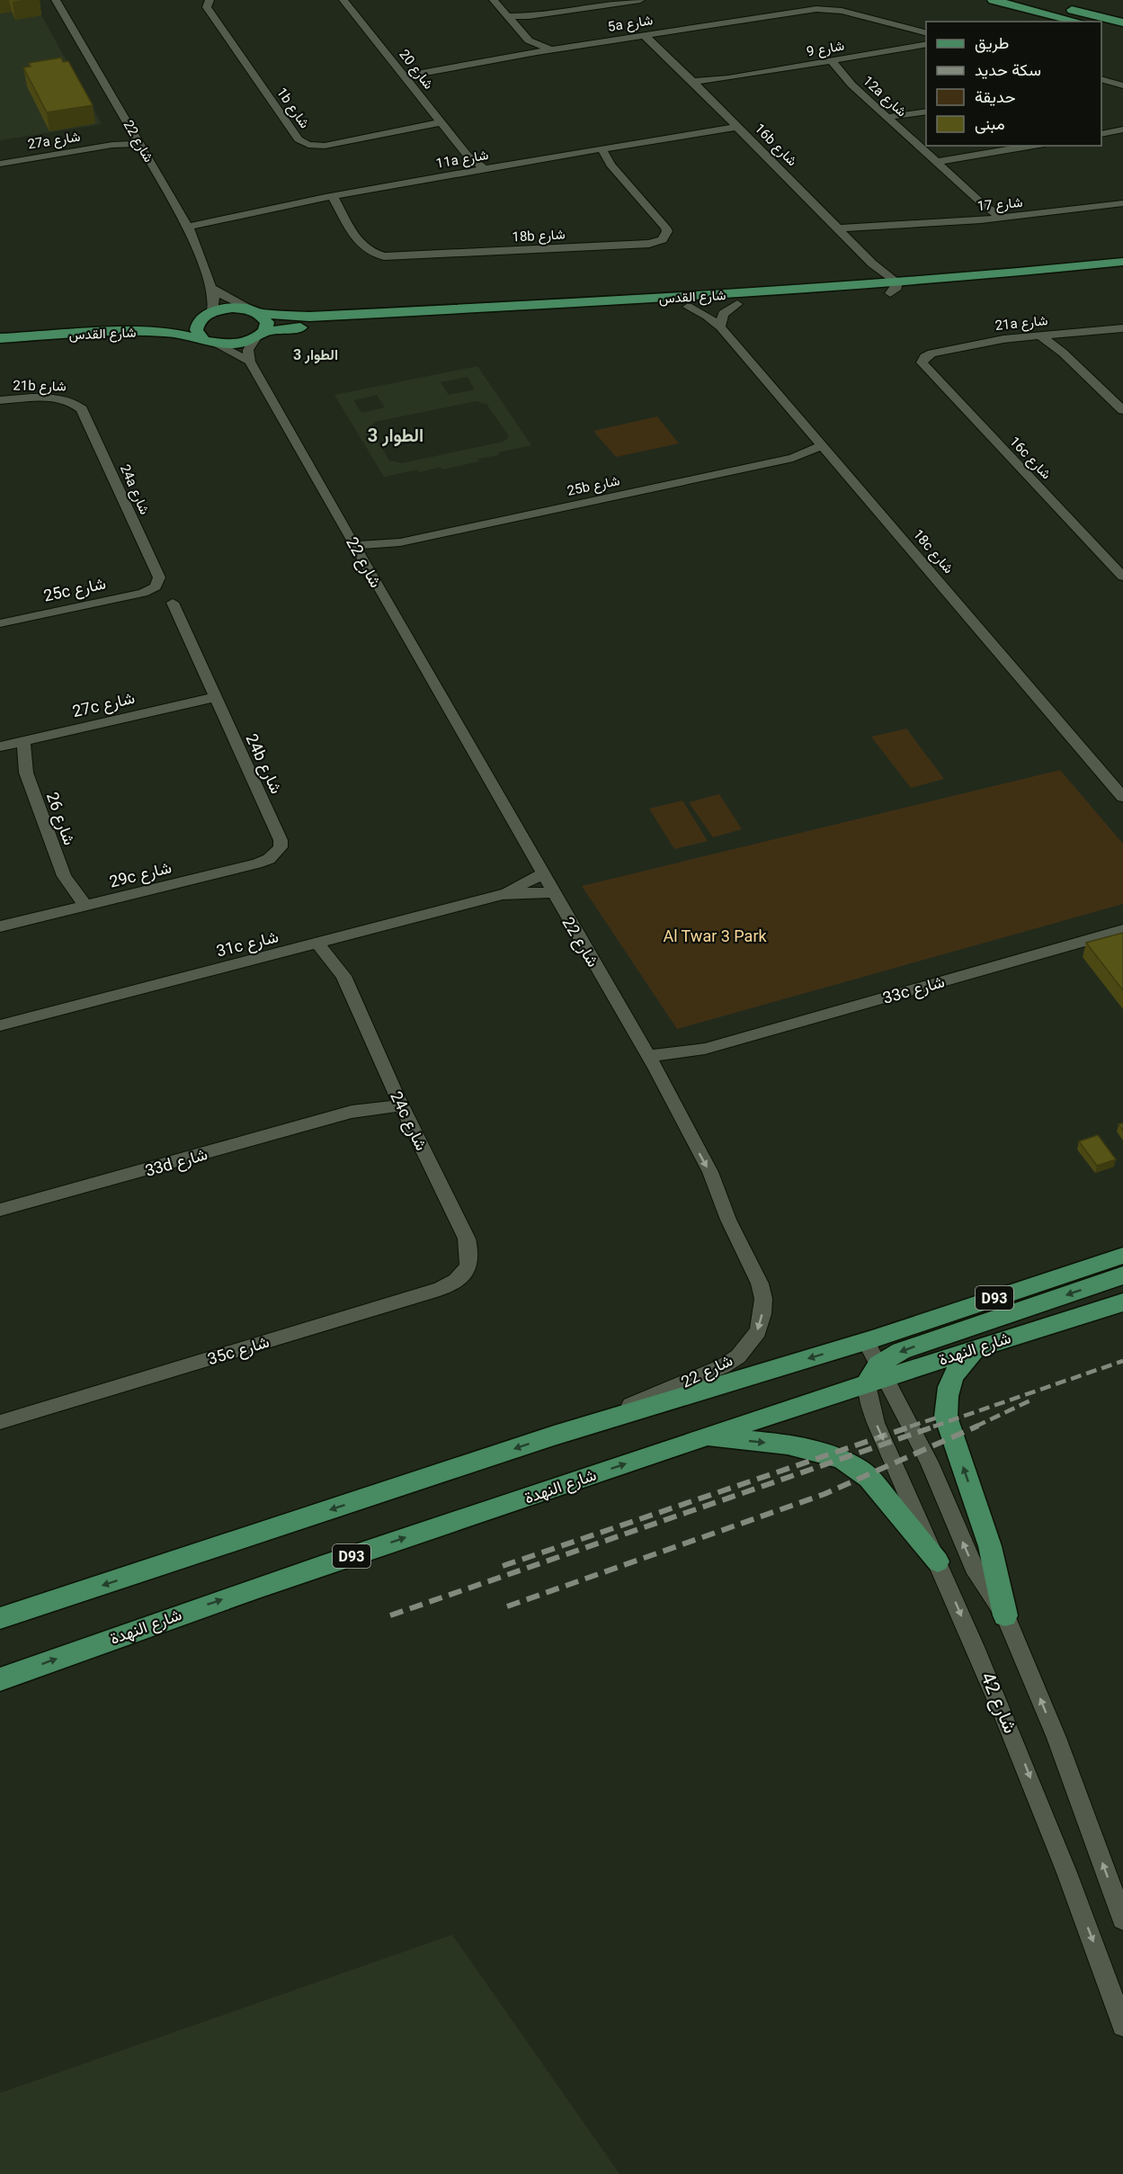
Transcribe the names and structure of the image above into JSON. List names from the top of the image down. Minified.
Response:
{"streets":{"main road":["شارع القدس","D93","شارع النهدة"],"street":["5a شارع","شارع 9","شارع 20","12a شارع","1b شارع","27a شارع","شارع 22","16b شارع","11a شارع","شارع 17","18b شارع","21a شارع","21b شارع","16c شارع","25b شارع","24a شارع","18c شارع","25c شارع","27c شارع","24b شارع","شارع 26","29c شارع","31c شارع","33c شارع","24c شارع","33d شارع","35c شارع","شارع 42"]},"crossings":[["5a شارع","شارع 20"],["5a شارع","16b شارع"],["شارع 9","12a شارع"],["شارع 9","16b شارع"],["شارع 20","1b شارع"],["شارع 20","11a شارع"],["12a شارع","شارع 17"],["27a شارع","شارع 22"],["شارع 22","11a شارع"],["شارع 22","شارع القدس"],["شارع 22","25b شارع"],["شارع 22","31c شارع"],["شارع 22","33c شارع"],["شارع 22","D93"],["16b شارع","11a شارع"],["16b شارع","شارع 17"],["16b شارع","شارع القدس"],["11a شارع","18b شارع"],["شارع القدس","18c شارع"],["21a شارع","16c شارع"],["21b شارع","24a شارع"],["25b شارع","18c شارع"],["24a شارع","25c شارع"],["27c شارع","24b شارع"],["27c شارع","شارع 26"],["24b شارع","29c شارع"],["شارع 26","29c شارع"],["31c شارع","24c شارع"],["24c شارع","33d شارع"],["24c شارع","35c شارع"],["D93","شارع 42"],["شارع النهدة","شارع 42"]],"districts":["الطوار 3","الطوار 3"],"parks":["Al Twar 3 Park"],"legend":["طريق","سكة حديد","حديقة","مبنى"]}
